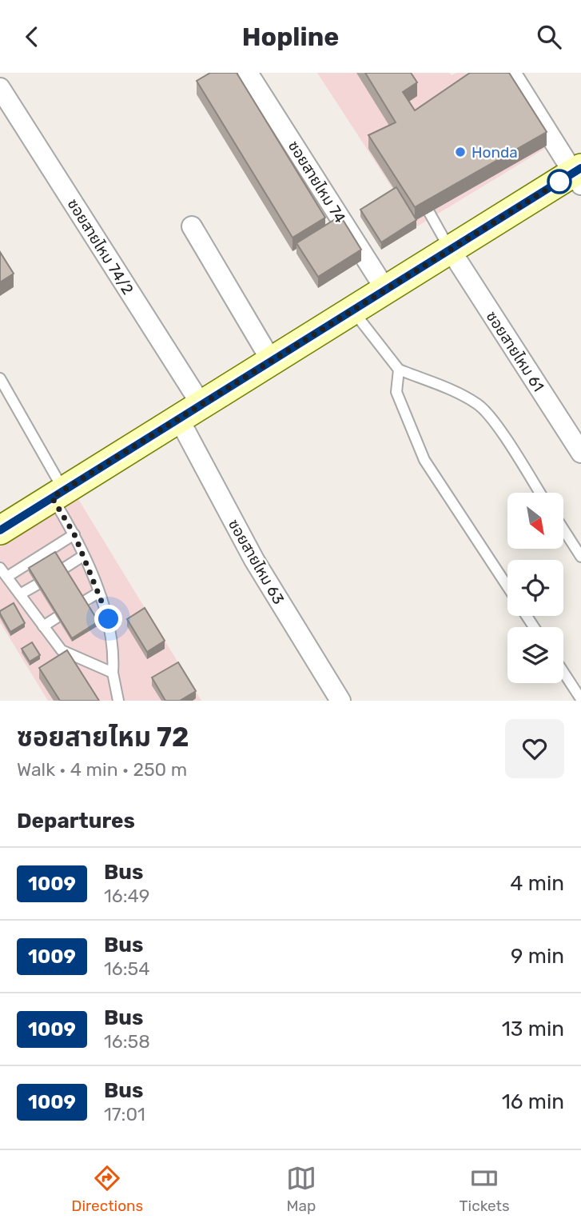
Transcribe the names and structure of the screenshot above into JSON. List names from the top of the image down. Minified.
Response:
{"streets":{"street":["ซอยสายไหม 74","ซอยสายไหม 74/2","ซอยสายไหม 61","ซอยสายไหม 63"]},"crossings":[["ซอยสายไหม 74/2","ซอยสายไหม 63"]],"places":["Honda"],"lines":["bus line 1009"],"north":"bottom right","page":{"header":"Hopline","heading":[["ซอยสายไหม 72","Walk · 4 min · 250 m"],"Departures"],"list":[{"mark":"1009","name":"Bus","note":"16:49","value":"4 min"},{"mark":"1009","name":"Bus","note":"16:54","value":"9 min"},{"mark":"1009","name":"Bus","note":"16:58","value":"13 min"},{"mark":"1009","name":"Bus","note":"17:01","value":"16 min"}],"tabs":["Directions","Map","Tickets"]}}
